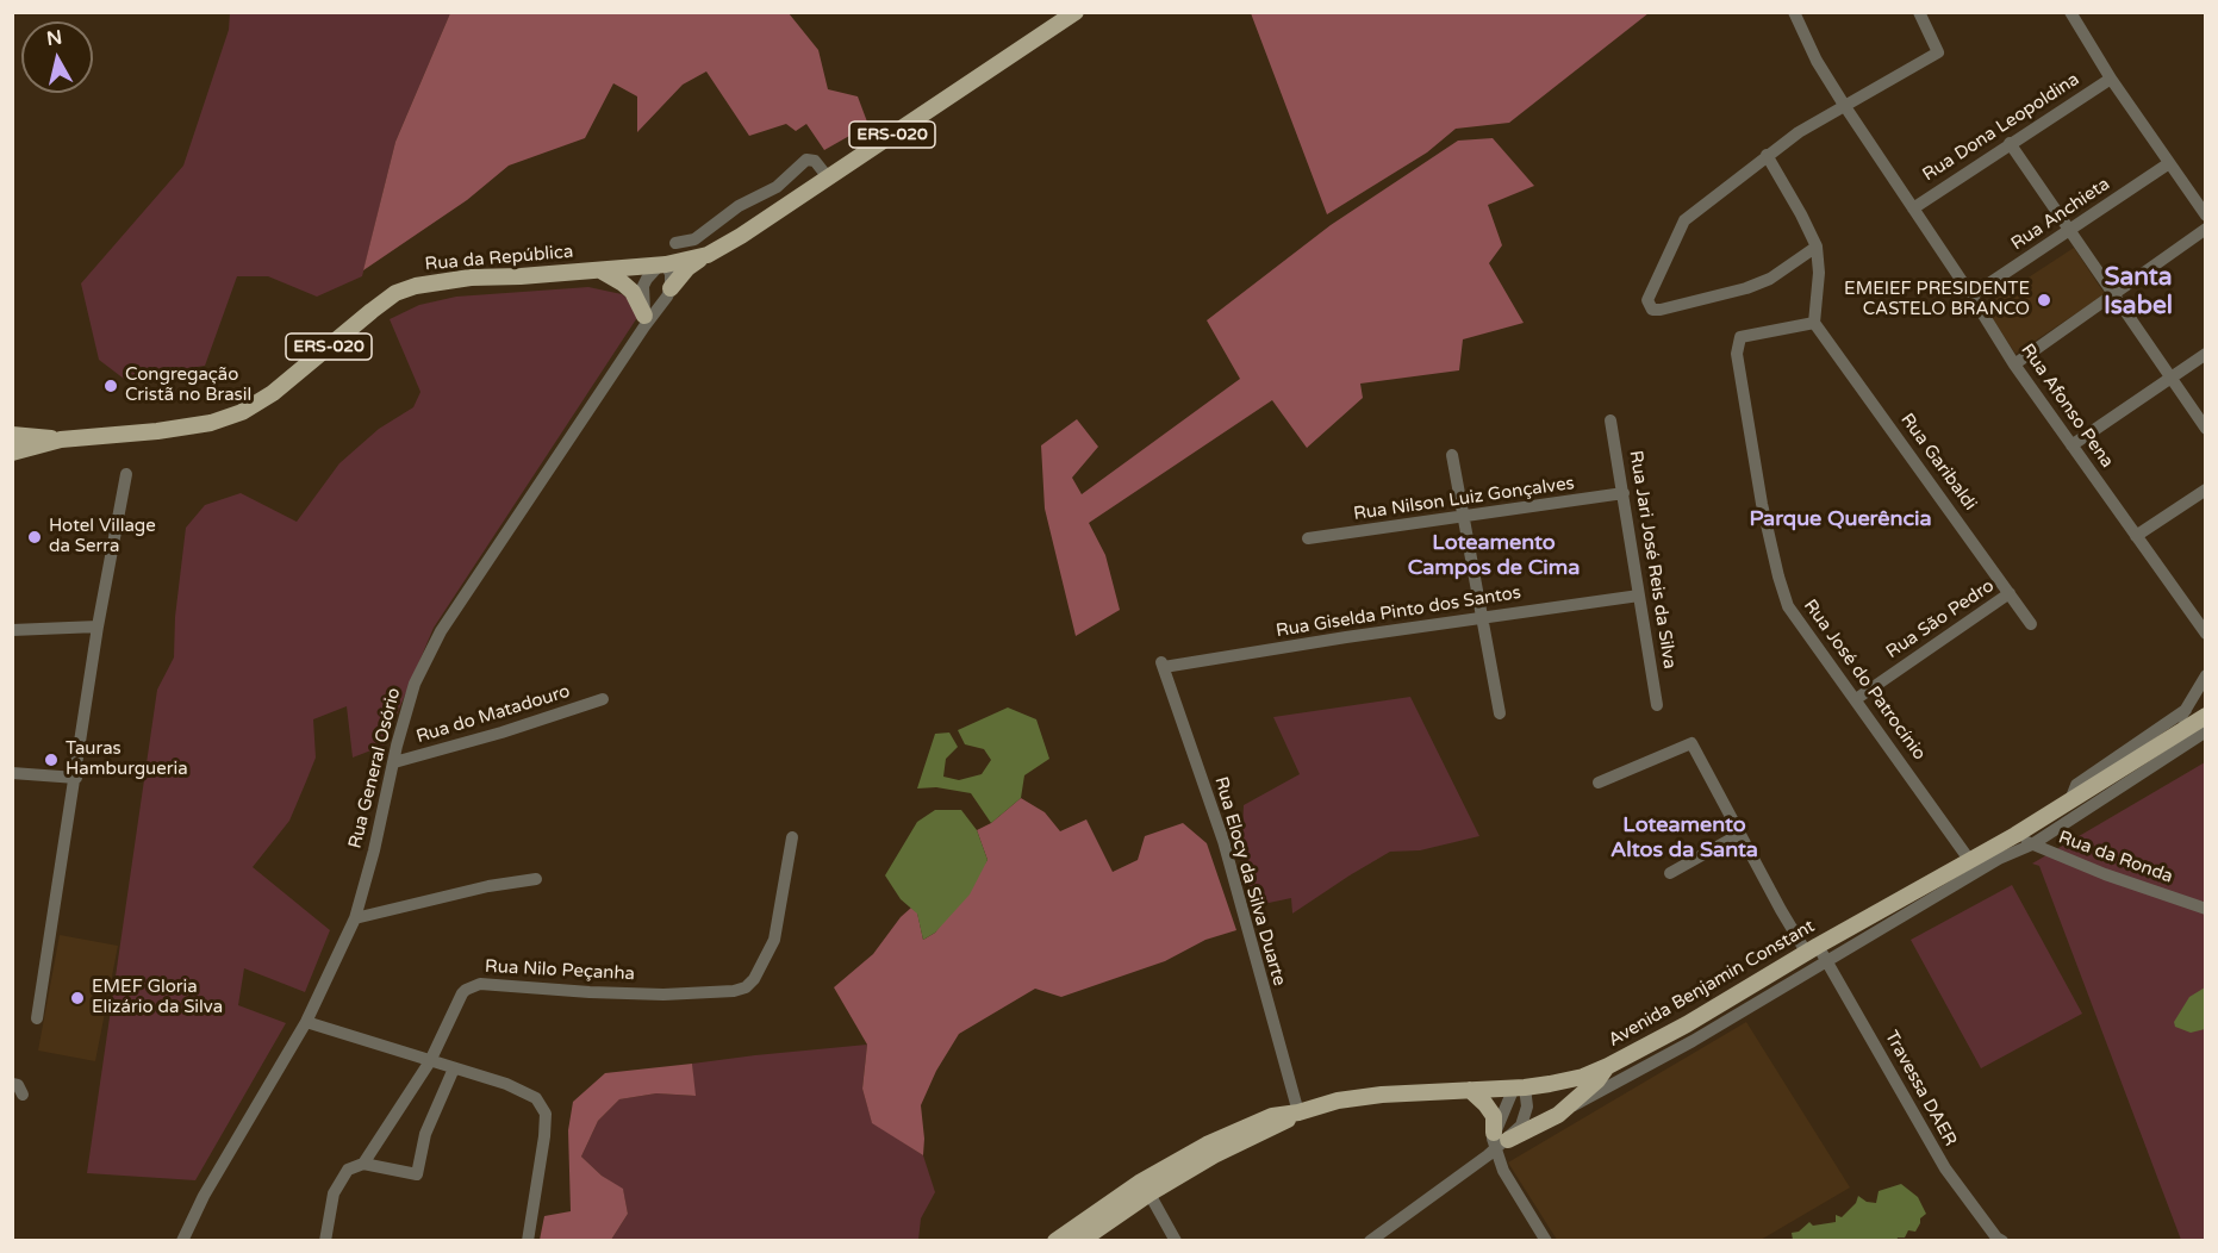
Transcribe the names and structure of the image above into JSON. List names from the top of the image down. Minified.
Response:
{"streets":{"main road":["ERS-020","Rua da República","Avenida Benjamin Constant"],"street":["Rua Dona Leopoldina","Rua Anchieta","Rua Afonso Pena","Rua Garibaldi","Rua Nilson Luiz Gonçalves","Rua Jari José Reis da Silva","Rua Giselda Pinto dos Santos","Rua São Pedro","Rua José do Patrocínio","Rua do Matadouro","Rua General Osório","Rua da Ronda","Rua Elocy da Silva Duarte","Rua Nilo Peçanha","Travessa DAER"]},"crossings":[["Rua Dona Leopoldina","Rua Afonso Pena"],["ERS-020","Rua da República"],["Rua Anchieta","Rua Afonso Pena"],["Rua Garibaldi","Rua São Pedro"],["Rua Garibaldi","Rua José do Patrocínio"],["Rua Nilson Luiz Gonçalves","Rua Jari José Reis da Silva"],["Rua Jari José Reis da Silva","Rua Giselda Pinto dos Santos"],["Rua Giselda Pinto dos Santos","Rua Elocy da Silva Duarte"],["Rua São Pedro","Rua José do Patrocínio"],["Rua José do Patrocínio","Avenida Benjamin Constant"],["Rua do Matadouro","Rua General Osório"],["Rua da Ronda","Avenida Benjamin Constant"],["Rua Elocy da Silva Duarte","Avenida Benjamin Constant"],["Avenida Benjamin Constant","Travessa DAER"]],"districts":["Santa Isabel","Parque Querência","Loteamento Campos de Cima","Loteamento Altos da Santa"],"places":["EMEIEF PRESIDENTE CASTELO BRANCO","Congregação Cristã no Brasil","Hotel Village da Serra","Tauras Hamburgueria","EMEF Gloria Elizário da Silva"],"north":"top"}
